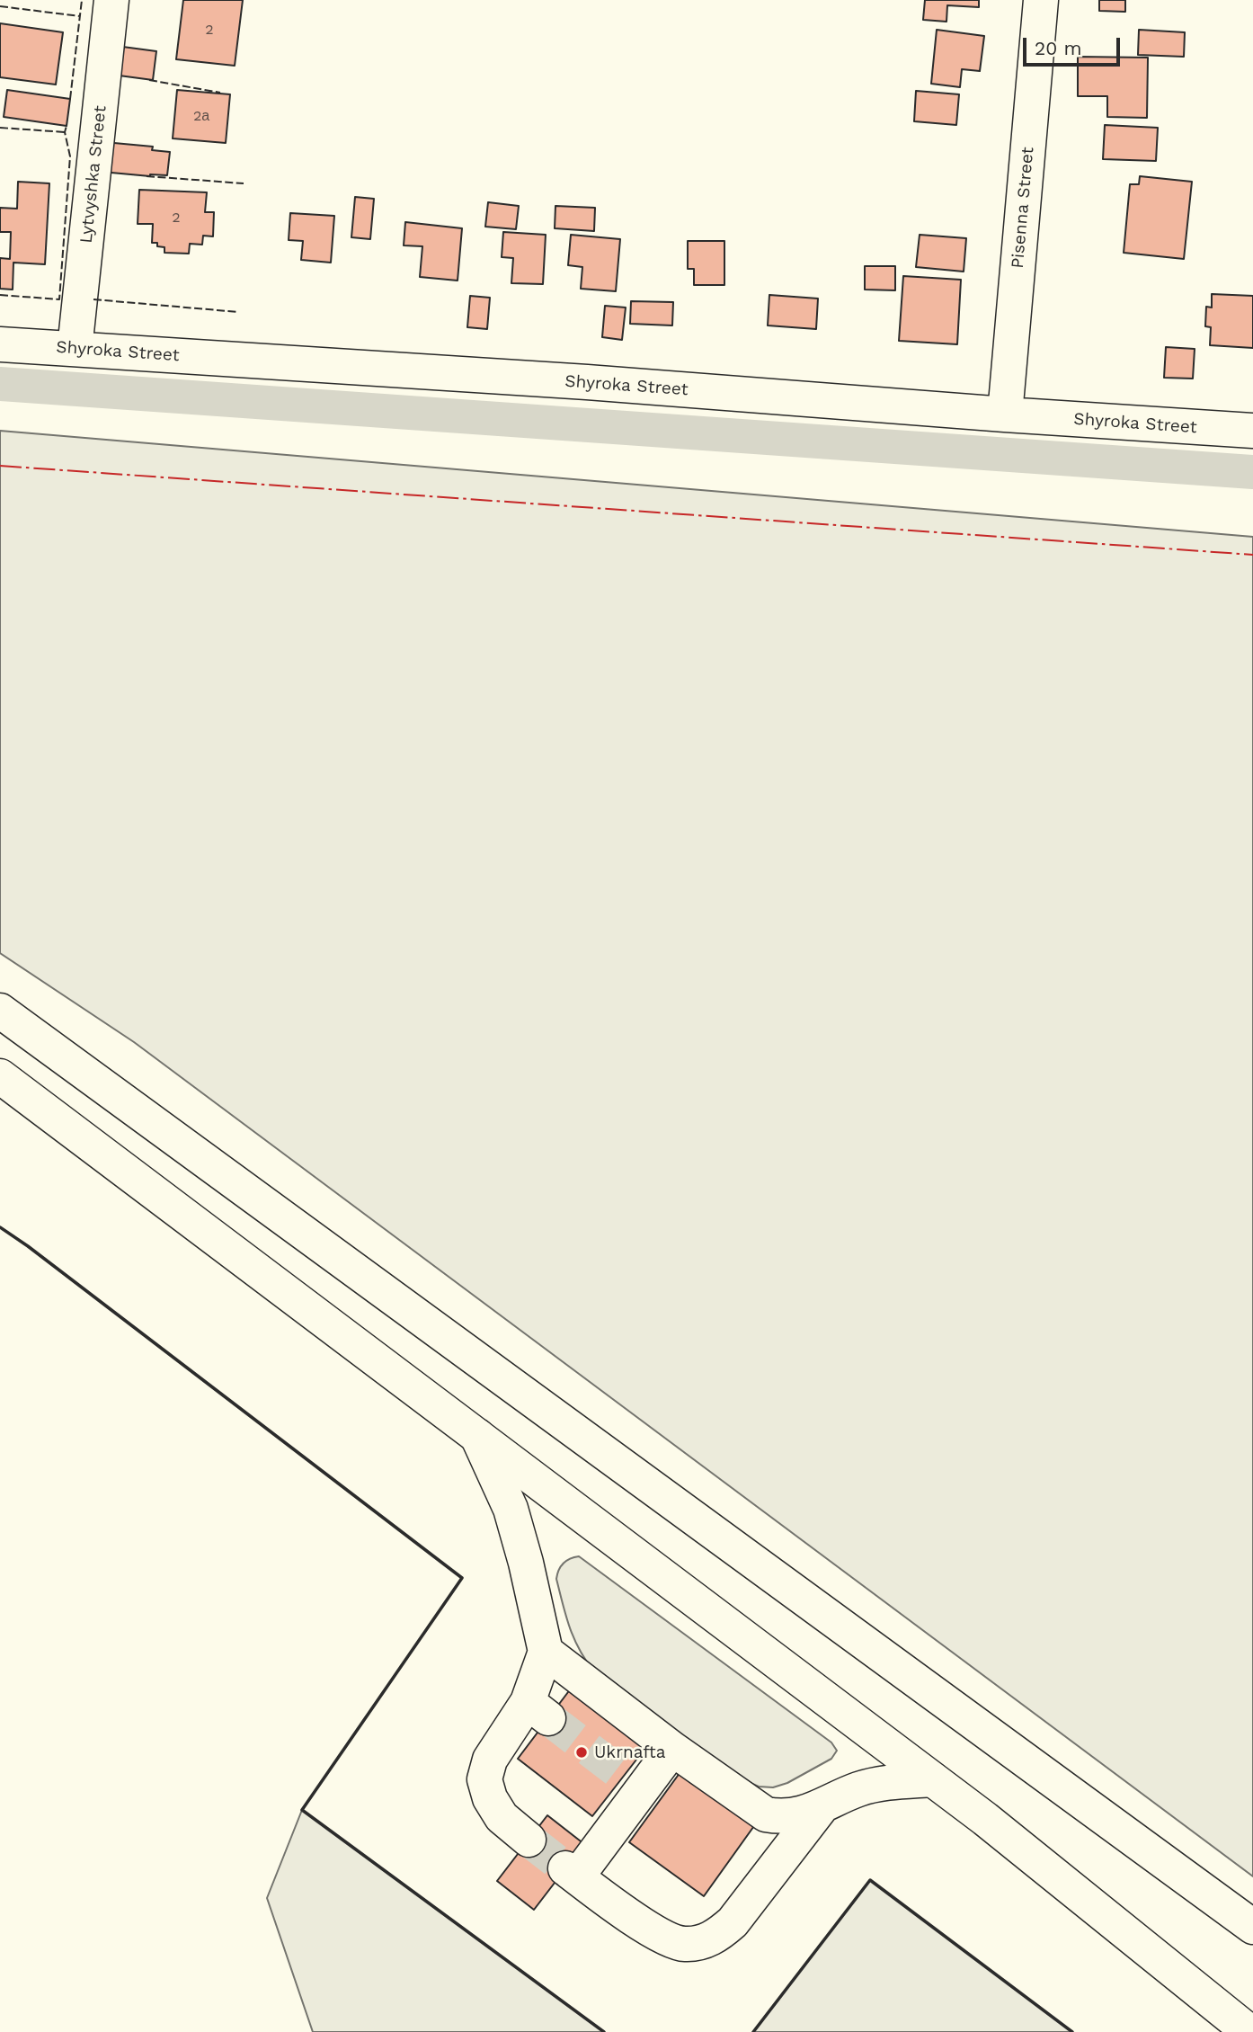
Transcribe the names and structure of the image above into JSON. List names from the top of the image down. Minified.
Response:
{"streets":{"main road":["Lytvyshka Street","Pisenna Street","Shyroka Street"]},"crossings":[["Lytvyshka Street","Shyroka Street"],["Pisenna Street","Shyroka Street"]],"places":["Ukrnafta"],"house_numbers":["2","2а","2"],"scale_bar":"20 m"}
